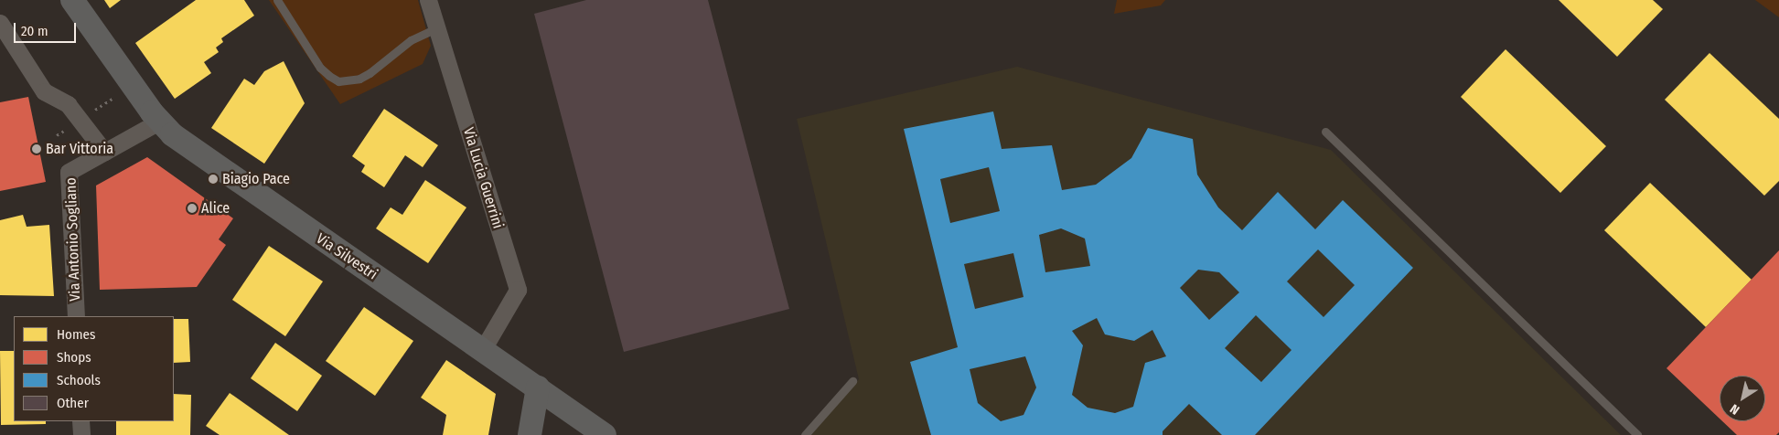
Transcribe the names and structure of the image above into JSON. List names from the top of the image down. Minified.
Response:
{"streets":{"main road":["Via Silvestri"],"street":["Via Lucia Guerrini","Via Antonio Sogliano"]},"crossings":[["Via Lucia Guerrini","Via Silvestri"]],"places":["Bar Vittoria","Biagio Pace","Alice"],"legend":["Homes","Shops","Schools","Other"],"scale_bar":"20 m","north":"bottom left"}
